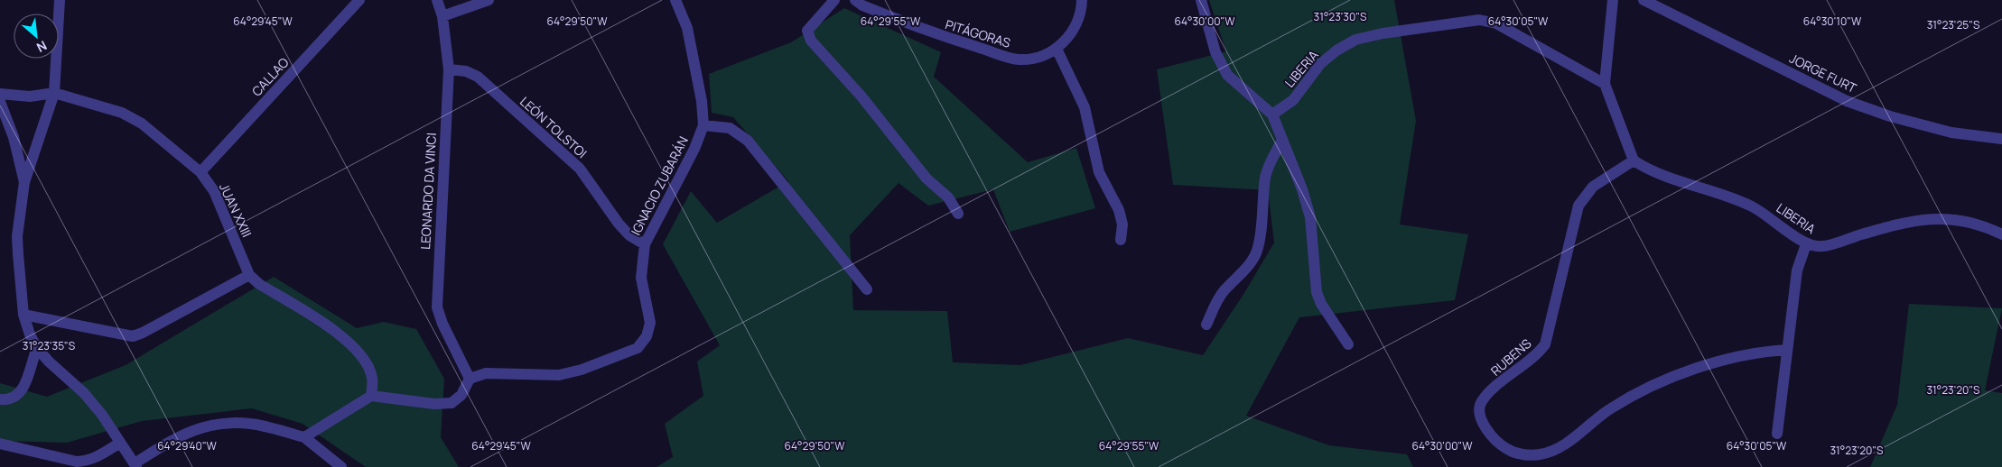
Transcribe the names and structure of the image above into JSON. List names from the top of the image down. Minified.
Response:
{"streets":{"street":["PITÁGORAS","LIBERIA","JORGE FURT","CALLAO","LEÓN TOLSTOI","IGNACIO ZUBARÁN","LEONARDO DA VINCI","JUAN XXIII","RUBENS"]},"crossings":[["LIBERIA","RUBENS"],["CALLAO","JUAN XXIII"],["LEÓN TOLSTOI","IGNACIO ZUBARÁN"],["LEÓN TOLSTOI","LEONARDO DA VINCI"],["IGNACIO ZUBARÁN","LEONARDO DA VINCI"]],"north":"bottom right","coordinates":["31°23'30\"S","64°29'45\"W","64°29'50\"W","64°29'55\"W","64°30'00\"W","64°30'10\"W","64°30'05\"W","31°23'25\"S","31°23'35\"S","31°23'20\"S","64°29'40\"W"]}
